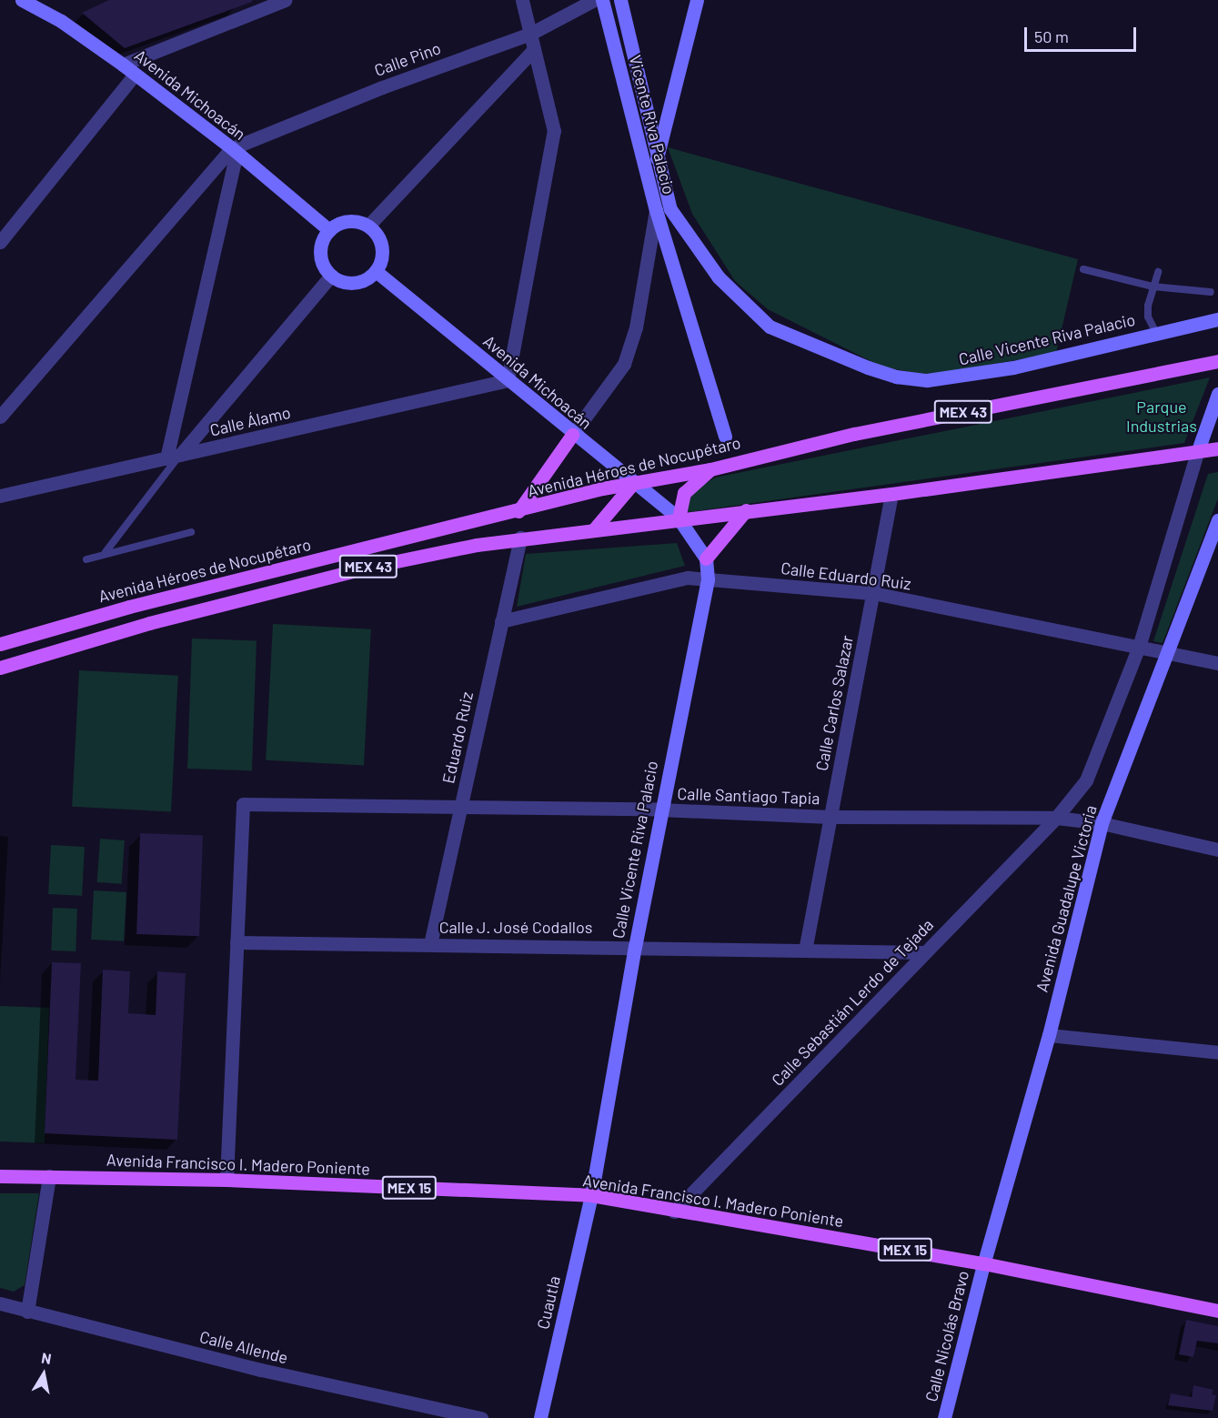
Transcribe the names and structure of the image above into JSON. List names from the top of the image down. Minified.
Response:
{"streets":{"main road":["MEX 43","Avenida Héroes de Nocupétaro","Avenida Francisco I. Madero Poniente","MEX 15"],"street":["Calle Pino","Avenida Michoacán","Vicente Riva Palacio","Calle Vicente Riva Palacio","Calle Álamo","Calle Eduardo Ruiz","Calle Carlos Salazar","Eduardo Ruiz","Calle Santiago Tapia","Avenida Guadalupe Victoria","Calle J. José Codallos","Calle Sebastián Lerdo de Tejada","Cuautla","Calle Nicolás Bravo","Calle Allende"]},"crossings":[["Calle Pino","Avenida Michoacán"],["Avenida Michoacán","Vicente Riva Palacio"],["Avenida Michoacán","Calle Vicente Riva Palacio"],["Avenida Michoacán","MEX 43"],["Avenida Michoacán","Calle Álamo"],["Avenida Michoacán","Avenida Héroes de Nocupétaro"],["Calle Vicente Riva Palacio","MEX 43"],["Calle Vicente Riva Palacio","Calle Eduardo Ruiz"],["Calle Vicente Riva Palacio","Calle Santiago Tapia"],["Calle Vicente Riva Palacio","Calle J. José Codallos"],["Calle Vicente Riva Palacio","Avenida Francisco I. Madero Poniente"],["Calle Vicente Riva Palacio","Cuautla"],["MEX 43","Calle Carlos Salazar"],["MEX 43","Eduardo Ruiz"],["MEX 43","Avenida Guadalupe Victoria"],["Calle Eduardo Ruiz","Calle Carlos Salazar"],["Calle Eduardo Ruiz","Eduardo Ruiz"],["Calle Eduardo Ruiz","Avenida Guadalupe Victoria"],["Calle Carlos Salazar","Calle Santiago Tapia"],["Calle Carlos Salazar","Calle J. José Codallos"],["Eduardo Ruiz","Calle Santiago Tapia"],["Eduardo Ruiz","Calle J. José Codallos"],["Calle Santiago Tapia","Avenida Guadalupe Victoria"],["Calle Santiago Tapia","Calle J. José Codallos"],["Calle Santiago Tapia","Calle Sebastián Lerdo de Tejada"],["Avenida Guadalupe Victoria","Calle Sebastián Lerdo de Tejada"],["Avenida Guadalupe Victoria","Avenida Francisco I. Madero Poniente"],["Avenida Guadalupe Victoria","Calle Nicolás Bravo"],["Calle J. José Codallos","Calle Sebastián Lerdo de Tejada"],["Calle Sebastián Lerdo de Tejada","Avenida Francisco I. Madero Poniente"],["Avenida Francisco I. Madero Poniente","Cuautla"],["Avenida Francisco I. Madero Poniente","Calle Nicolás Bravo"]],"parks":["Parque Industrias"],"scale_bar":"50 m","north":"top"}
